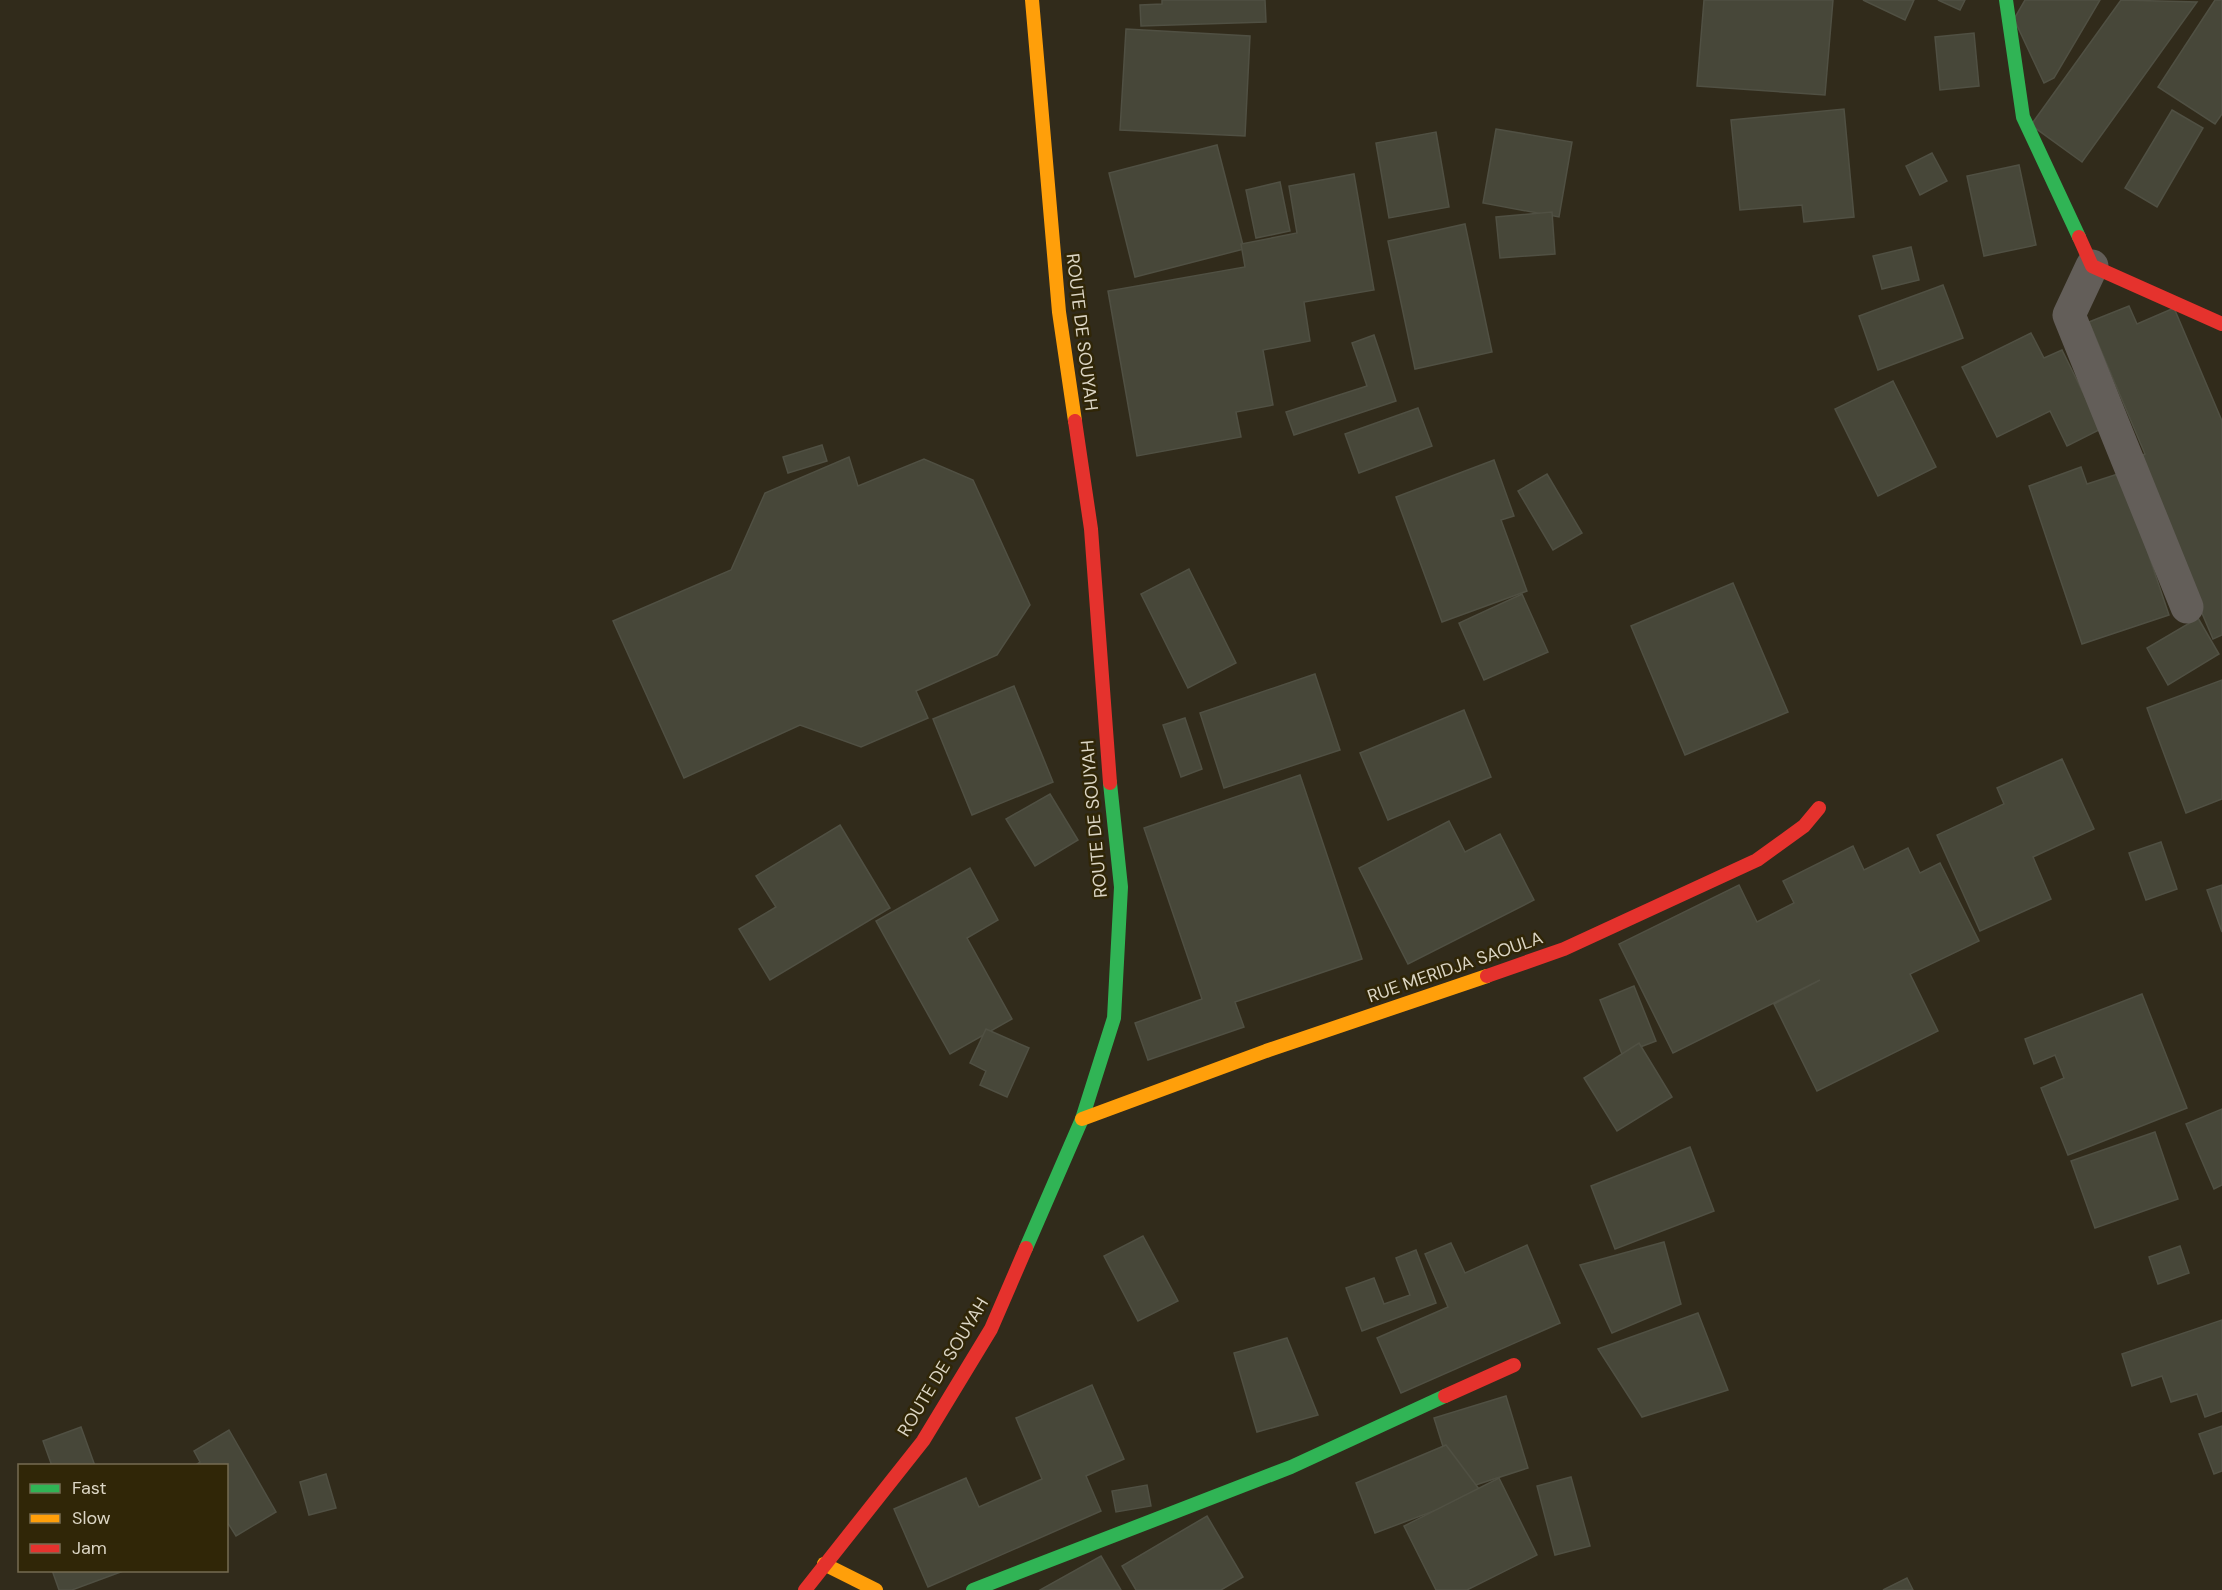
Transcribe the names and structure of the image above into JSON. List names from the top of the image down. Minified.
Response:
{"streets":{"street":["ROUTE DE SOUYAH","RUE MERIDJA SAOULA"]},"crossings":[["ROUTE DE SOUYAH","RUE MERIDJA SAOULA"]],"legend":["Fast","Slow","Jam"]}
